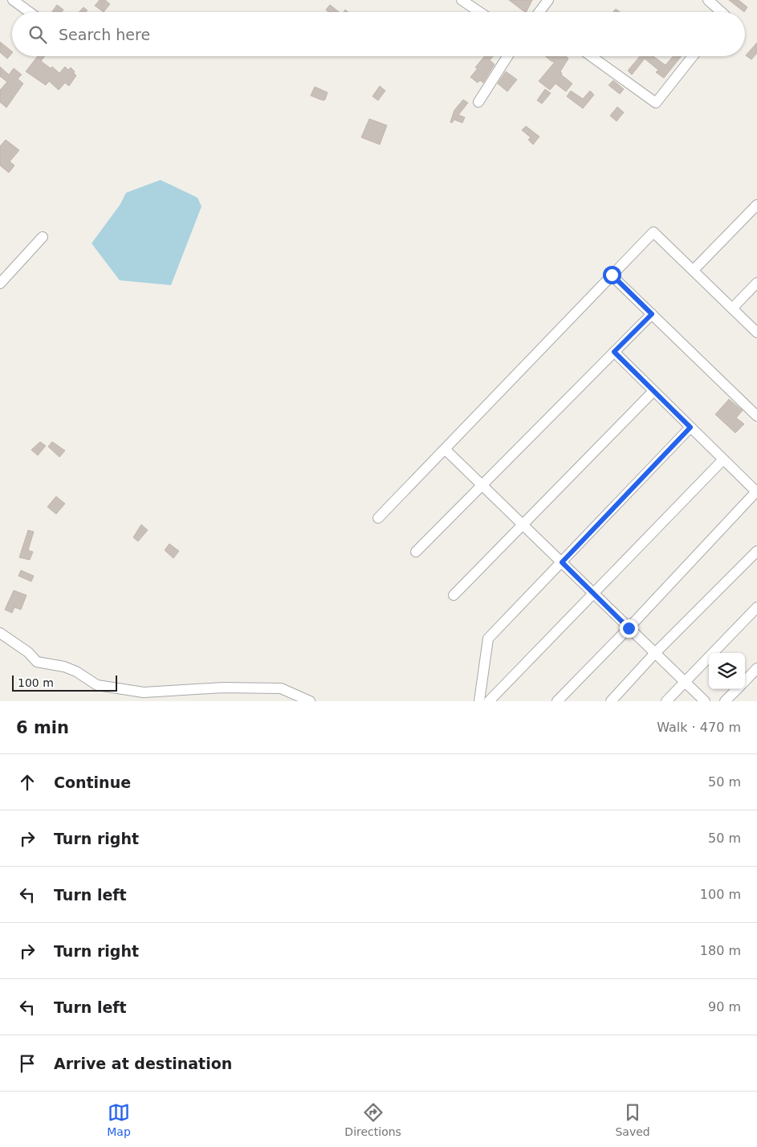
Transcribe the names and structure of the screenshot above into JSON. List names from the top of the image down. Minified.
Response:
{"scale_bar":"100 m","page":{"search":"Search here","scale":"100 m","heading":["6 min","Walk · 470 m"],"list":[["Continue","50 m"],["Turn right","50 m"],["Turn left","100 m"],["Turn right","180 m"],["Turn left","90 m"],"Arrive at destination"],"nav":["Map","Directions","Saved"]}}
